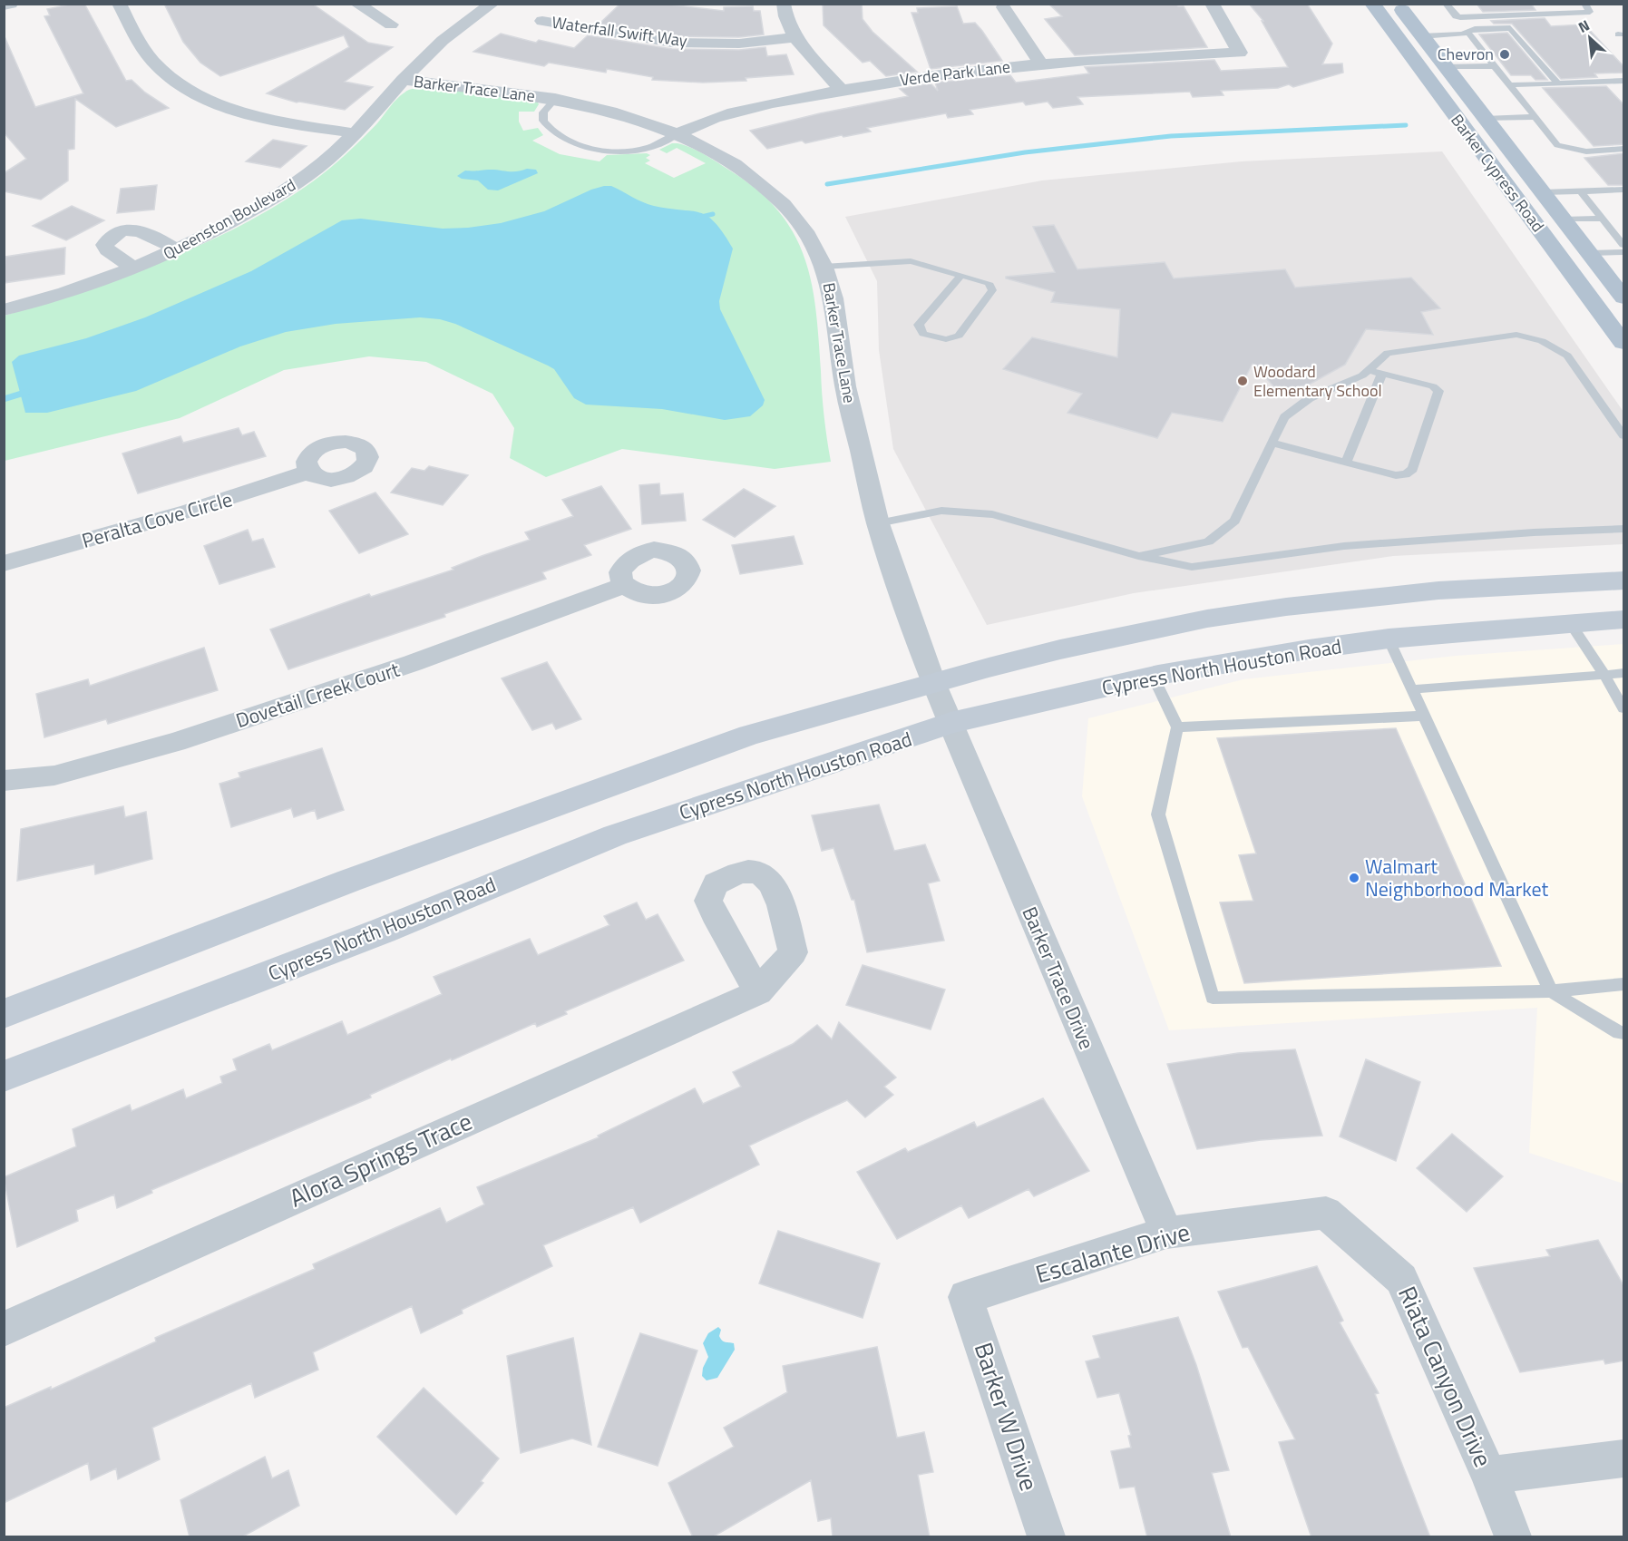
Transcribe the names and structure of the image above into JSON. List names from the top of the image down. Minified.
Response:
{"streets":{"main road":["Barker Cypress Road","Cypress North Houston Road"],"street":["Waterfall Swift Way","Verde Park Lane","Barker Trace Lane","Queenston Boulevard","Peralta Cove Circle","Dovetail Creek Court","Barker Trace Drive","Alora Springs Trace","Escalante Drive","Riata Canyon Drive","Barker W Drive"]},"crossings":[["Verde Park Lane","Barker Trace Lane"],["Barker Trace Lane","Queenston Boulevard"],["Barker Trace Lane","Cypress North Houston Road"],["Barker Trace Lane","Barker Trace Drive"],["Cypress North Houston Road","Barker Trace Drive"],["Barker Trace Drive","Escalante Drive"],["Escalante Drive","Riata Canyon Drive"],["Escalante Drive","Barker W Drive"]],"places":["Chevron","Woodard Elementary School","Walmart Neighborhood Market"],"north":"top left"}
